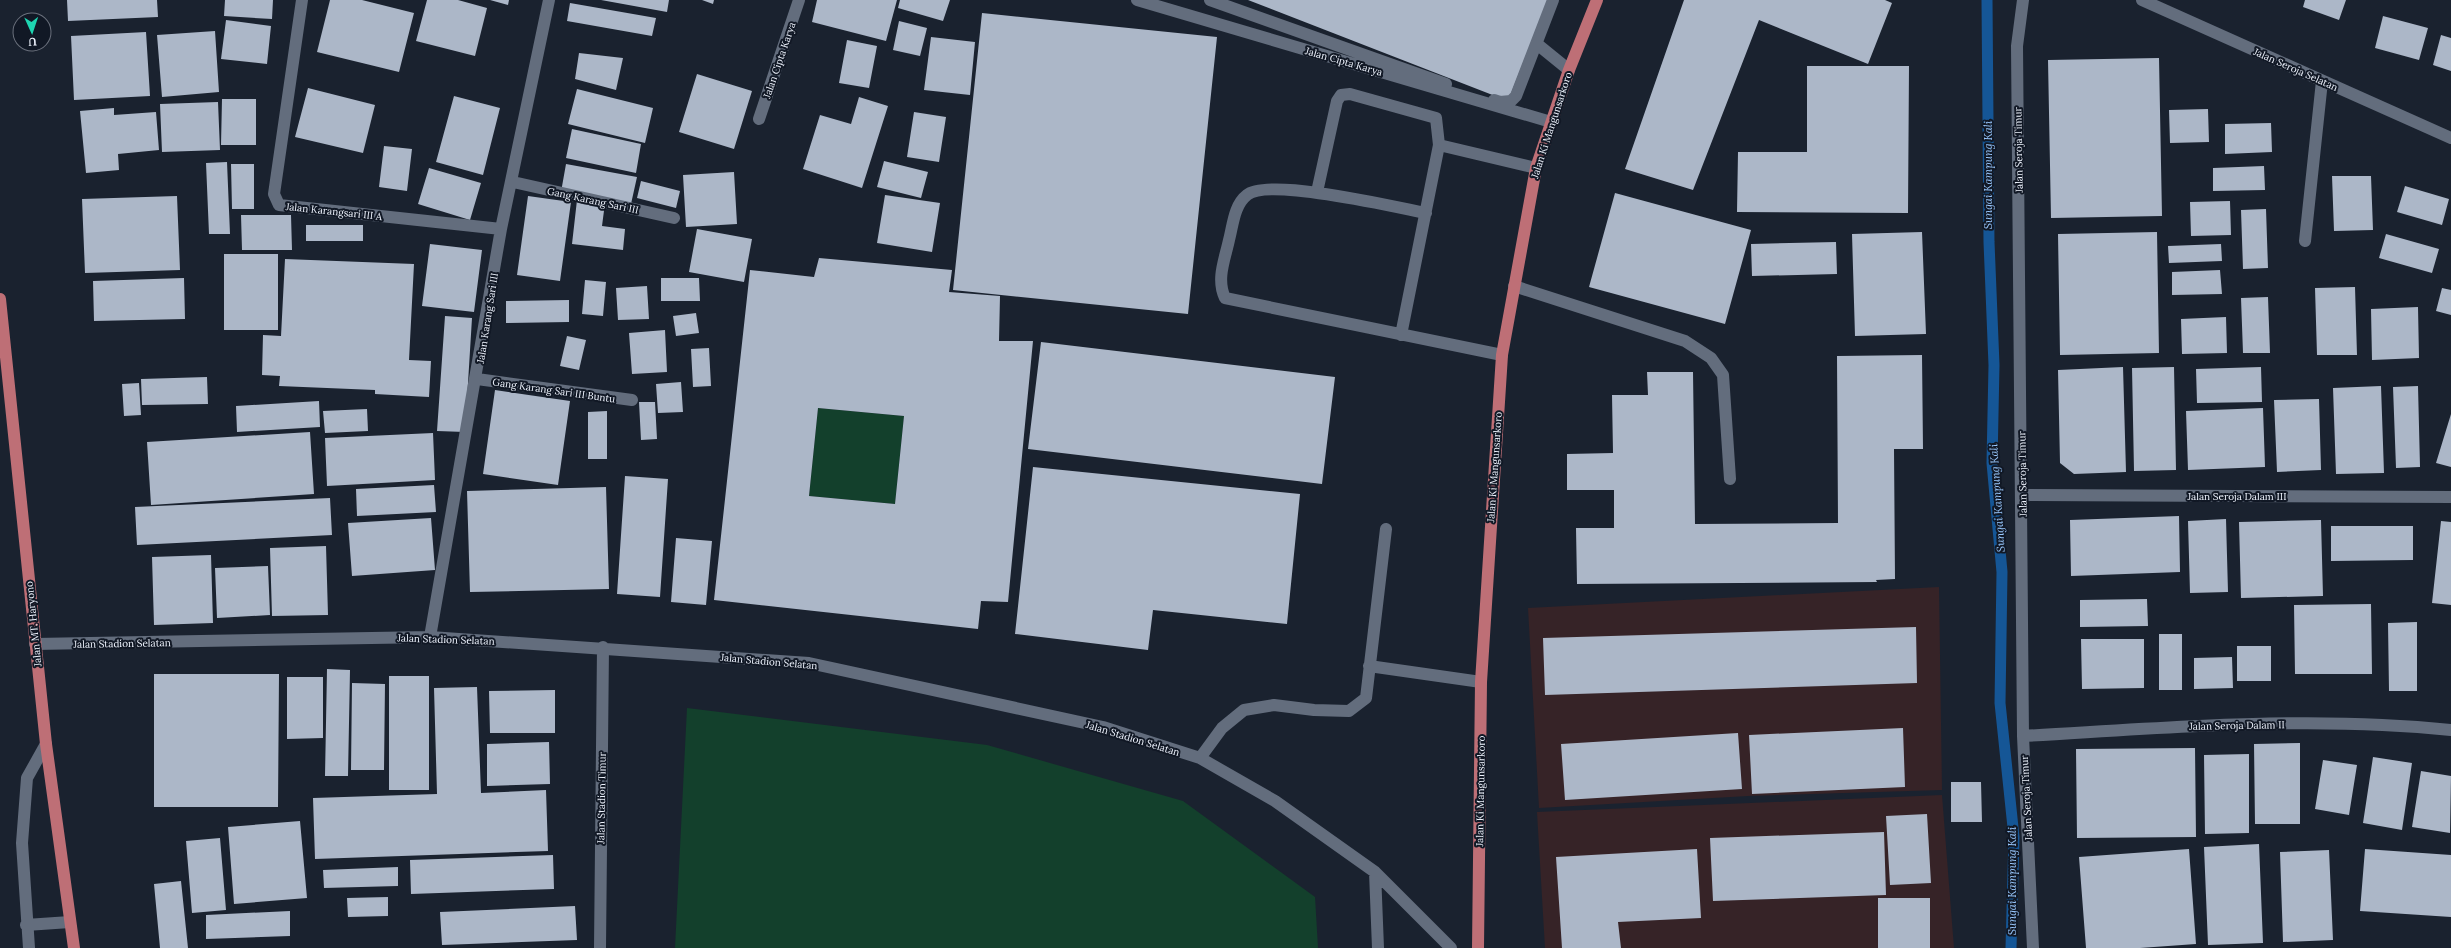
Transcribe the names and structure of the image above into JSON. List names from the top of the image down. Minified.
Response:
{"streets":{"main road":["Jalan Ki Mangunsarkoro","Jalan MT. Haryono"],"street":["Jalan Cipta Karya","Jalan Seroja Selatan","Jalan Seroja Timur","Gang Karang Sari III","Jalan Karangsari III A","Jalan Karang Sari III","Gang Karang Sari III Buntu","Jalan Seroja Dalam III","Jalan Stadion Selatan","Jalan Seroja Dalam II","Jalan Stadion Timur"]},"crossings":[["Jalan Cipta Karya","Jalan Ki Mangunsarkoro"],["Jalan Seroja Timur","Jalan Seroja Dalam III"],["Jalan Seroja Timur","Jalan Seroja Dalam II"],["Gang Karang Sari III","Jalan Karang Sari III"],["Jalan Karangsari III A","Jalan Karang Sari III"],["Jalan Karang Sari III","Gang Karang Sari III Buntu"],["Jalan Karang Sari III","Jalan Stadion Selatan"],["Jalan MT. Haryono","Jalan Stadion Selatan"],["Jalan Stadion Selatan","Jalan Stadion Timur"]],"water":["Sungai Kampung Kali"],"north":"bottom"}
